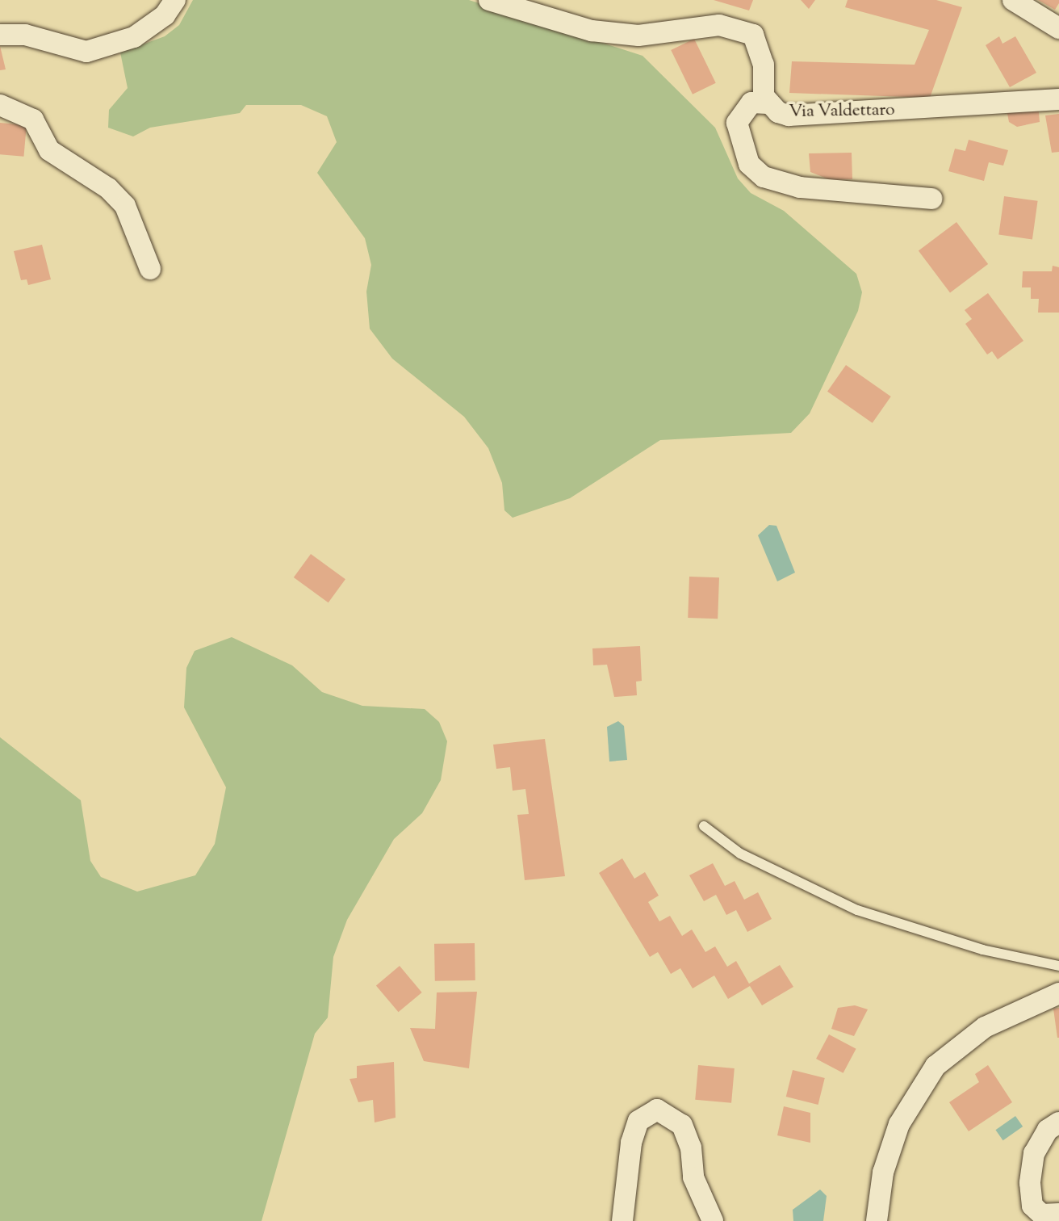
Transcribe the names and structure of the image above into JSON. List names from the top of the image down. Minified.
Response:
{"streets":{"street":["Via Valdettaro"]}}
